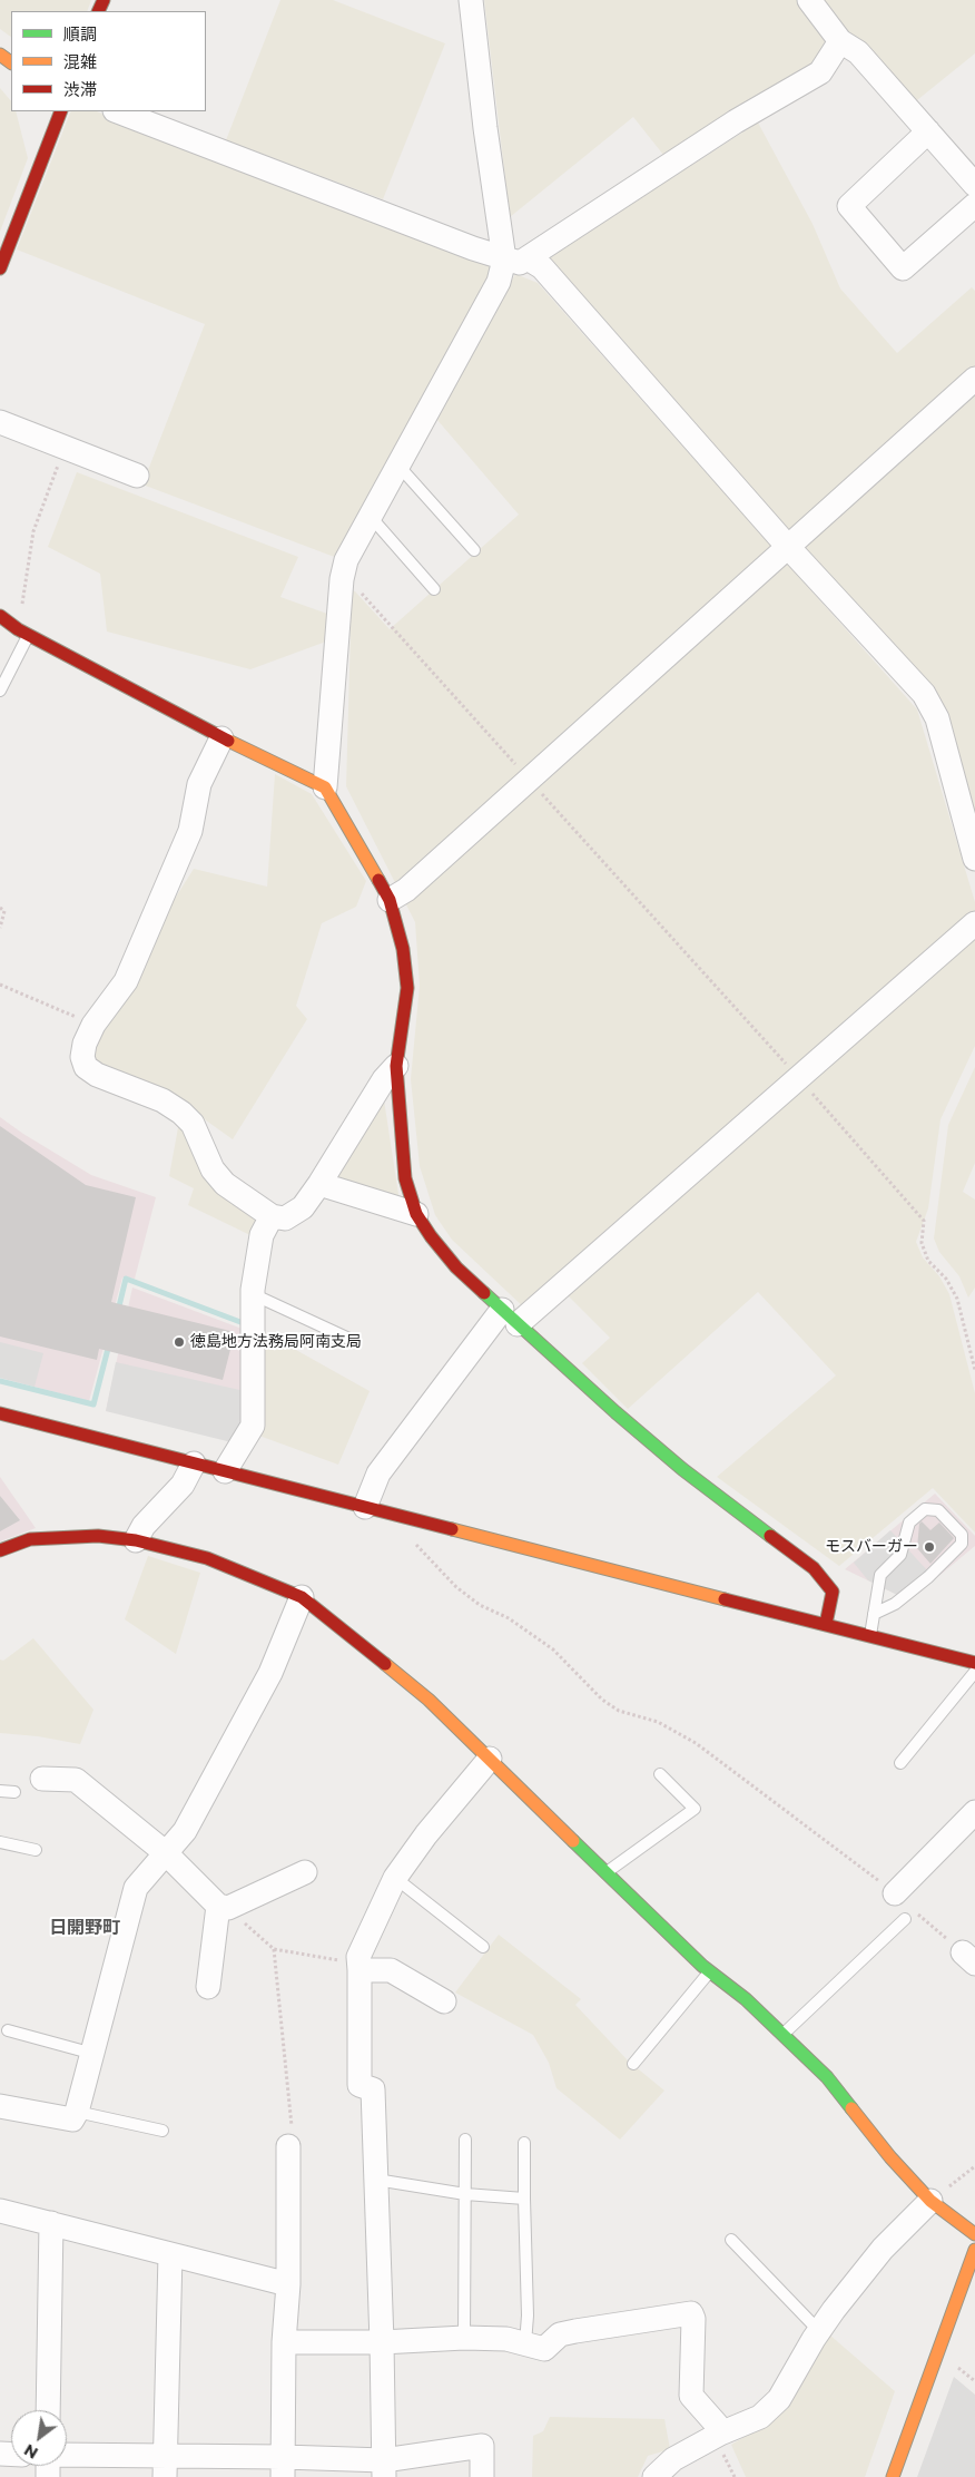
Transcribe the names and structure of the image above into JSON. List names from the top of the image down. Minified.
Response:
{"districts":["日開野町"],"places":["徳島地方法務局阿南支局","モスバーガー"],"legend":["順調","混雑","渋滞"],"north":"bottom left"}
